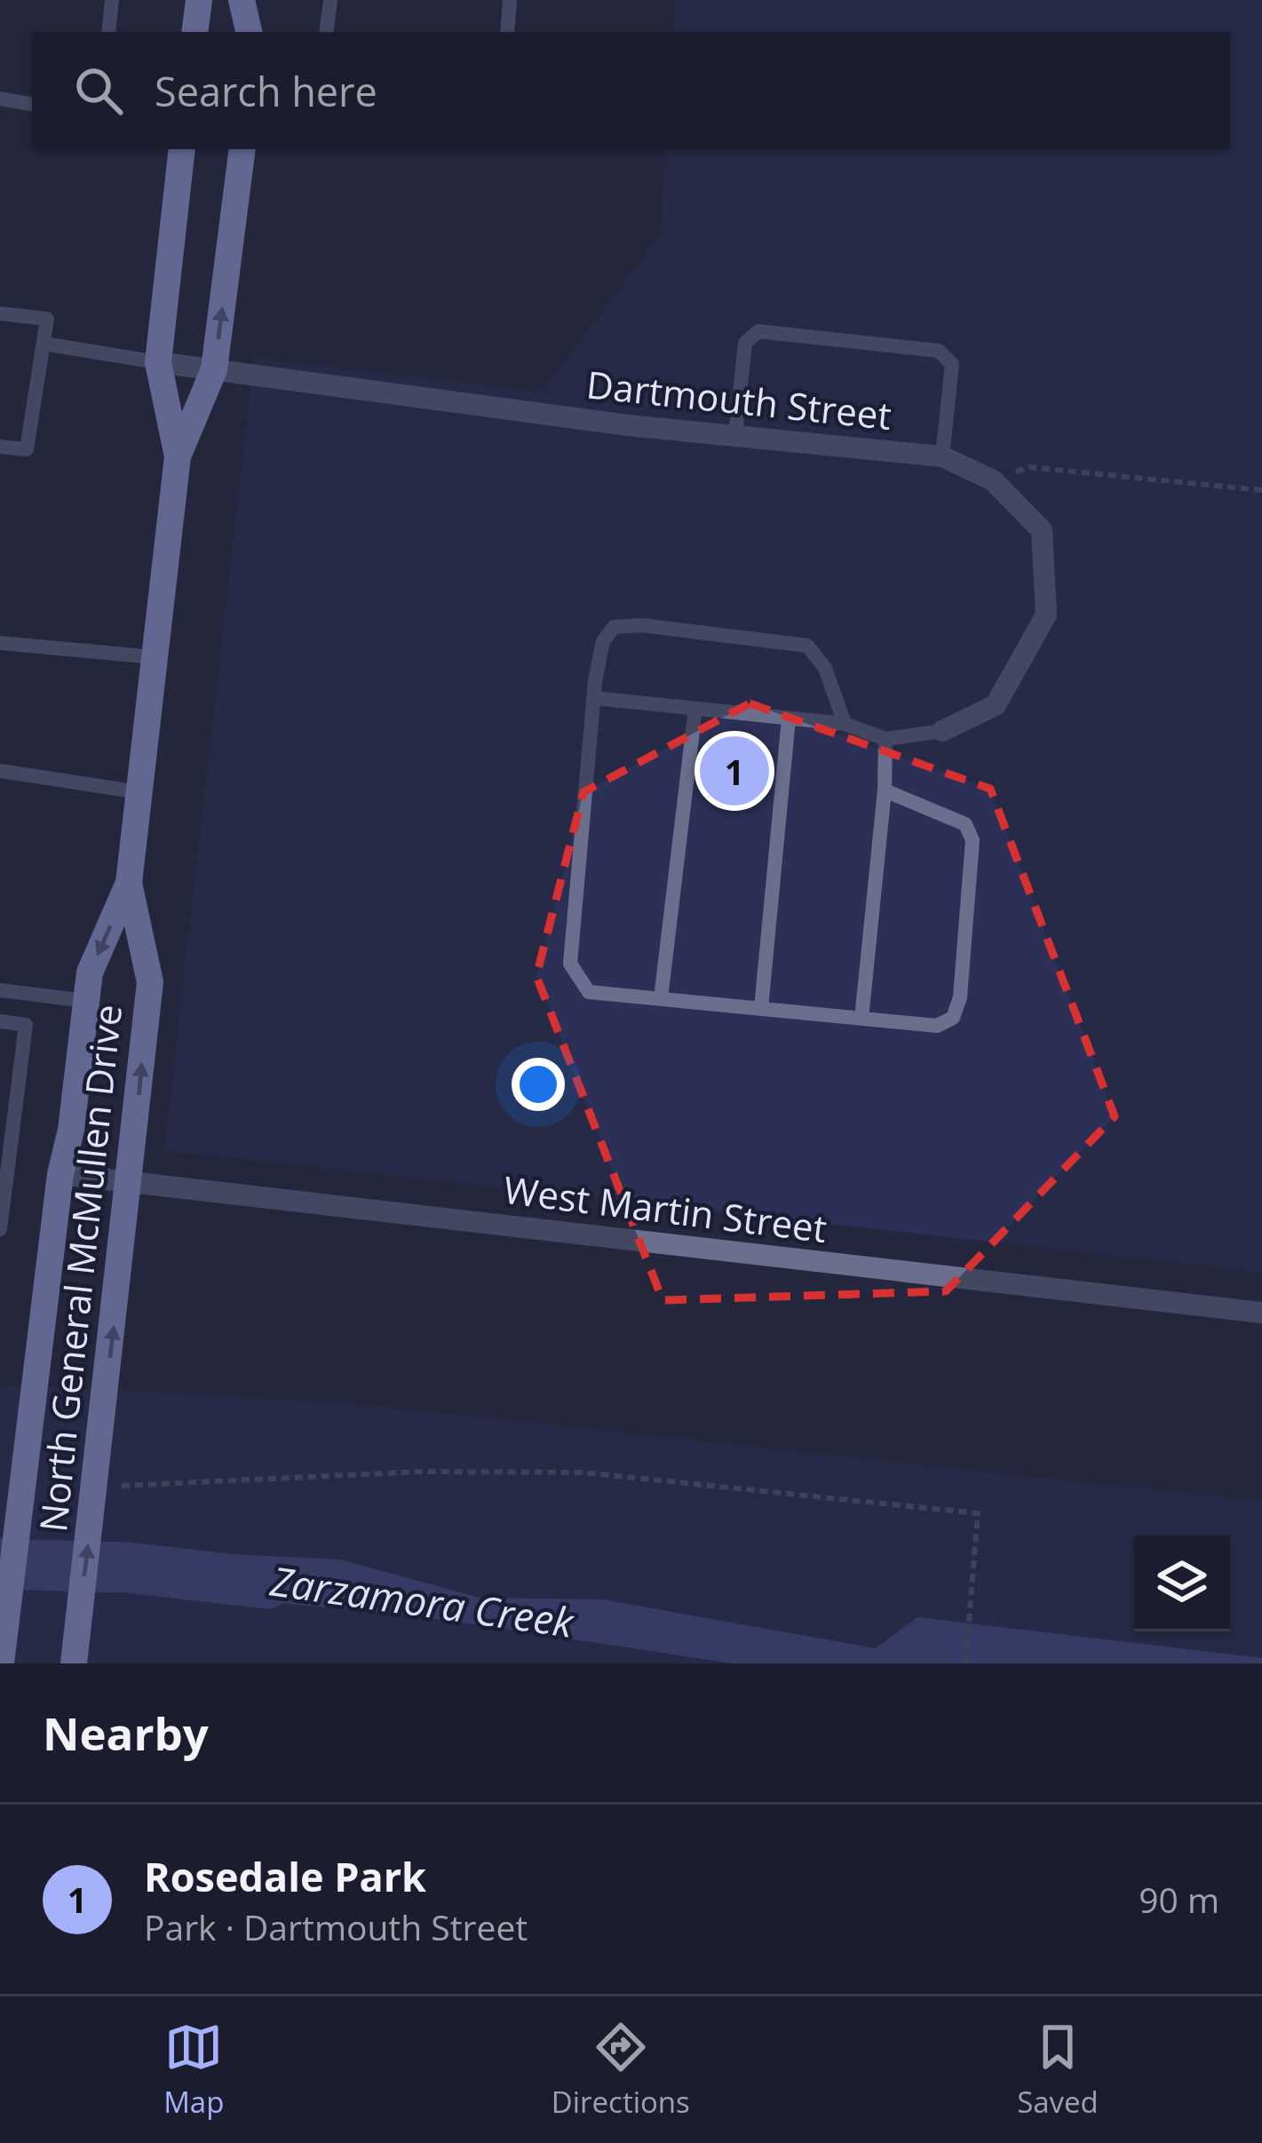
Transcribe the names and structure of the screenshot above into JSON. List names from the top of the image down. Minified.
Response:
{"streets":{"main road":["North General McMullen Drive"],"street":["Dartmouth Street","West Martin Street"]},"crossings":[["Dartmouth Street","North General McMullen Drive"],["West Martin Street","North General McMullen Drive"]],"water":["Zarzamora Creek"],"page":{"search":"Search here","pins":"1","heading":"Nearby","list":[{"mark":"1","name":"Rosedale Park","note":"Park · Dartmouth Street","value":"90 m"}],"nav":["Map","Directions","Saved"]}}
